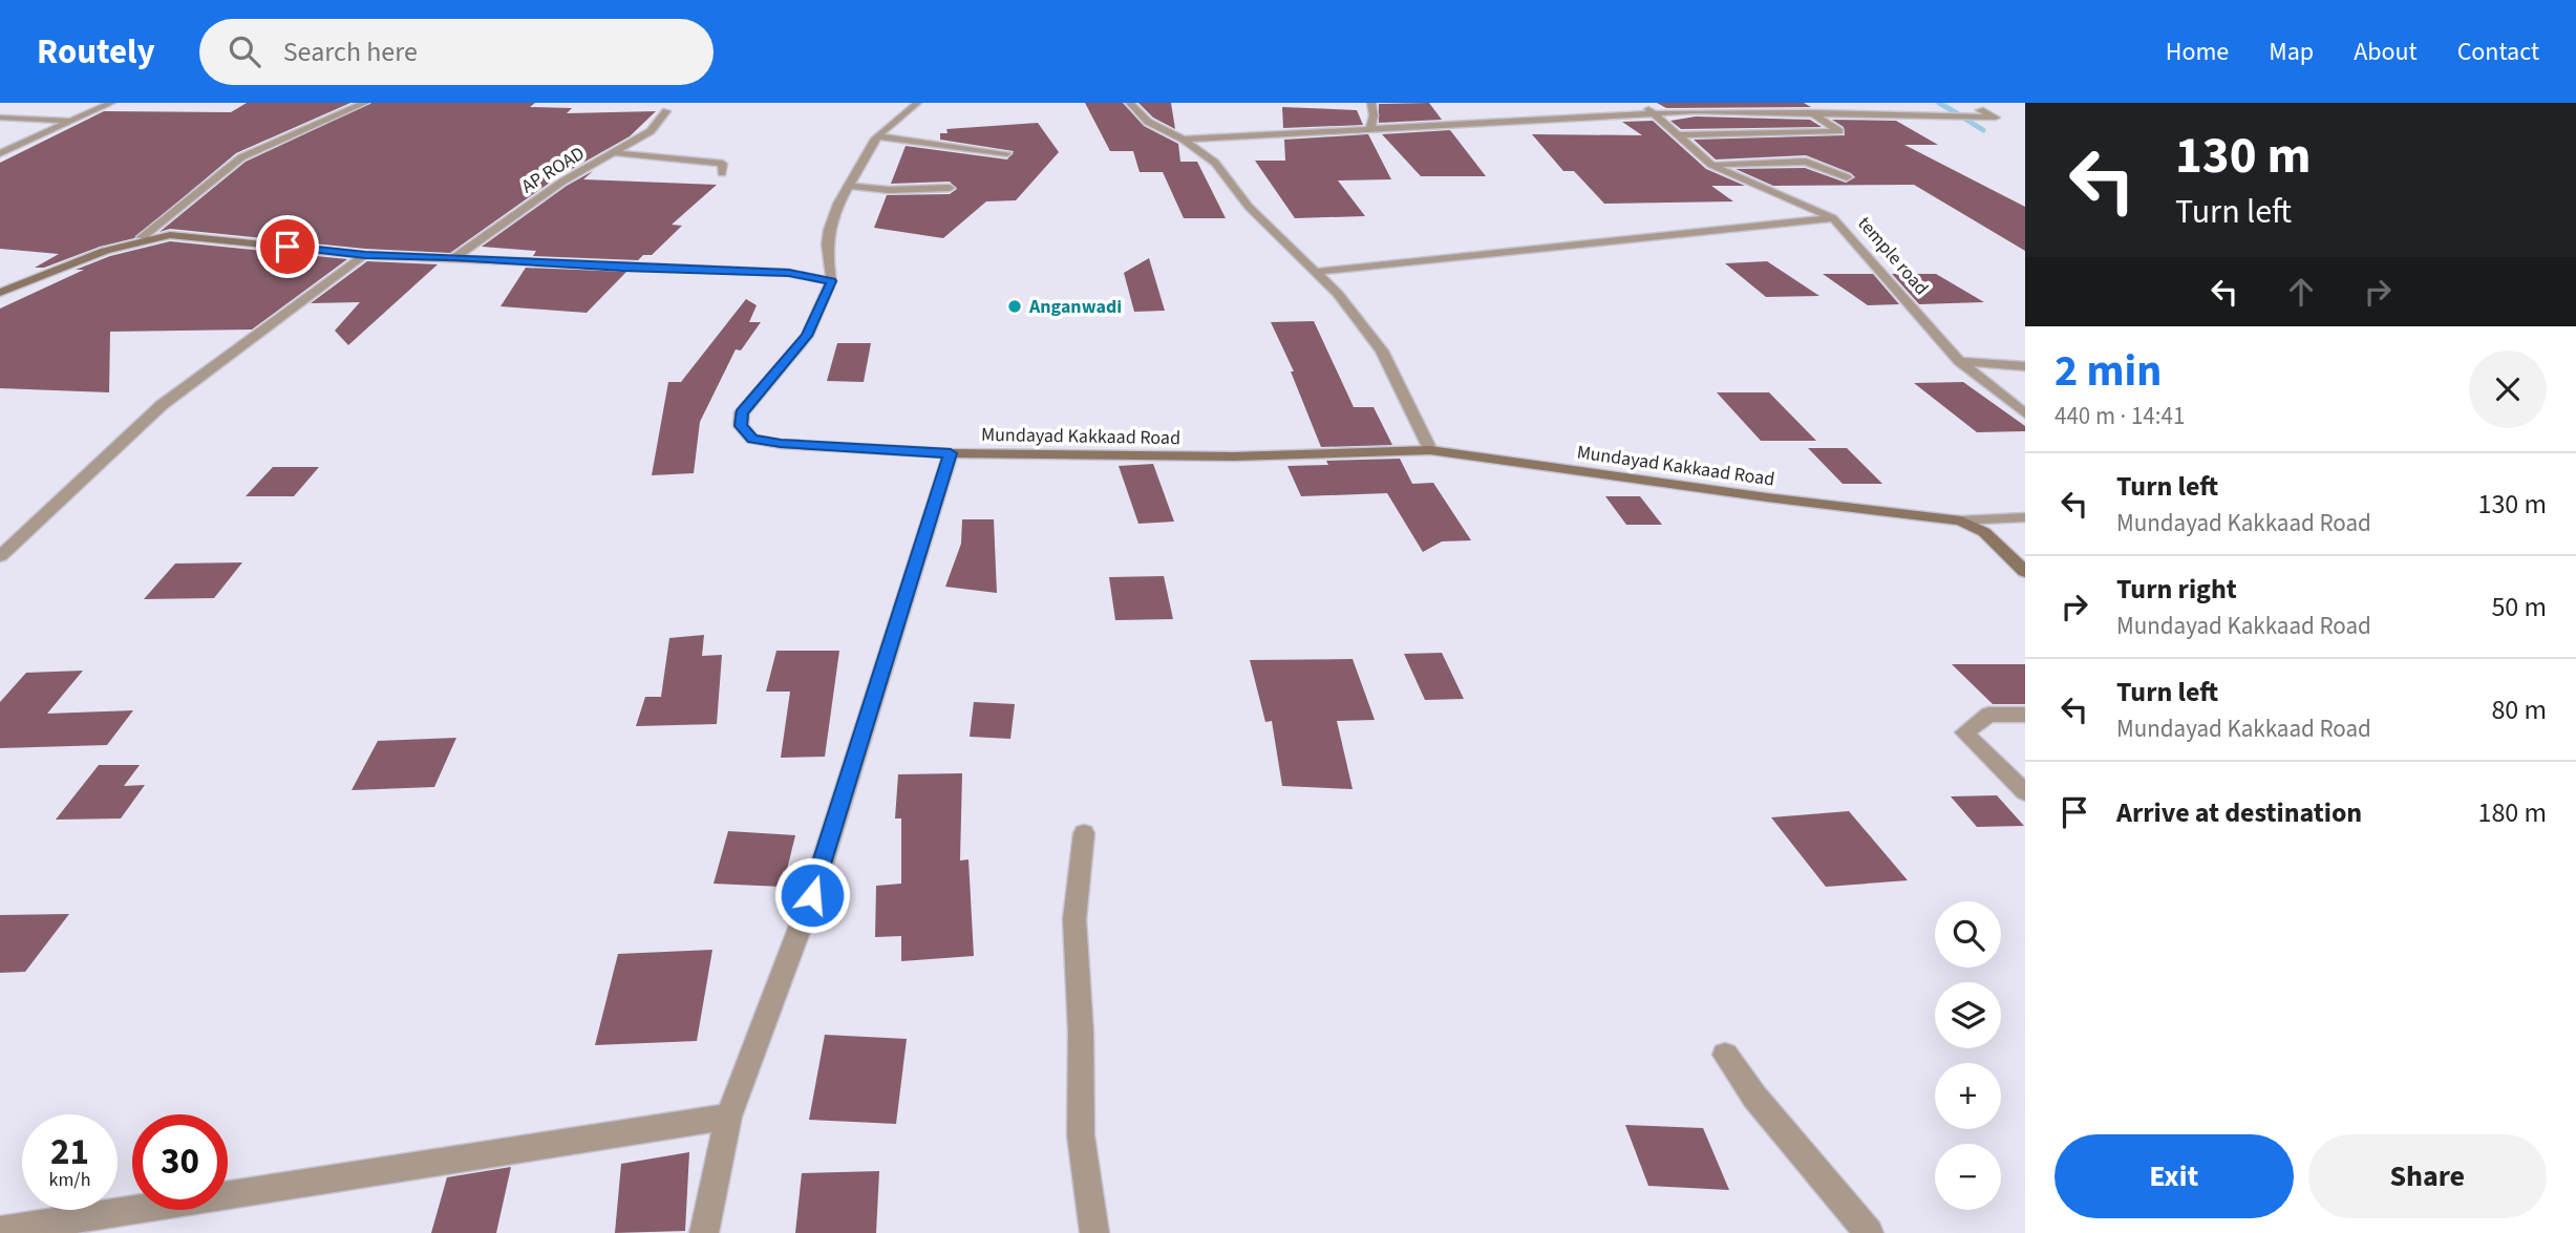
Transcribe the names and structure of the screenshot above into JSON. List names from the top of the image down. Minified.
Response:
{"streets":{"main road":["Mundayad Kakkaad Road"],"street":["AP ROAD","temple road"]},"places":["Anganwadi"],"page":{"header":"Routely","search":"Search here","nav":["Home","Map","About","Contact"],"turn":["130 m","Turn left"],"heading":["2 min","440 m · 14:41"],"list":[{"name":"Turn left","note":"Mundayad Kakkaad Road","value":"130 m"},{"name":"Turn right","note":"Mundayad Kakkaad Road","value":"50 m"},{"name":"Turn left","note":"Mundayad Kakkaad Road","value":"80 m"},{"name":"Arrive at destination","value":"180 m"}],"map_buttons":["+","−"],"speed":"21 km/h","limit":"30","buttons":["Exit","Share"]}}
